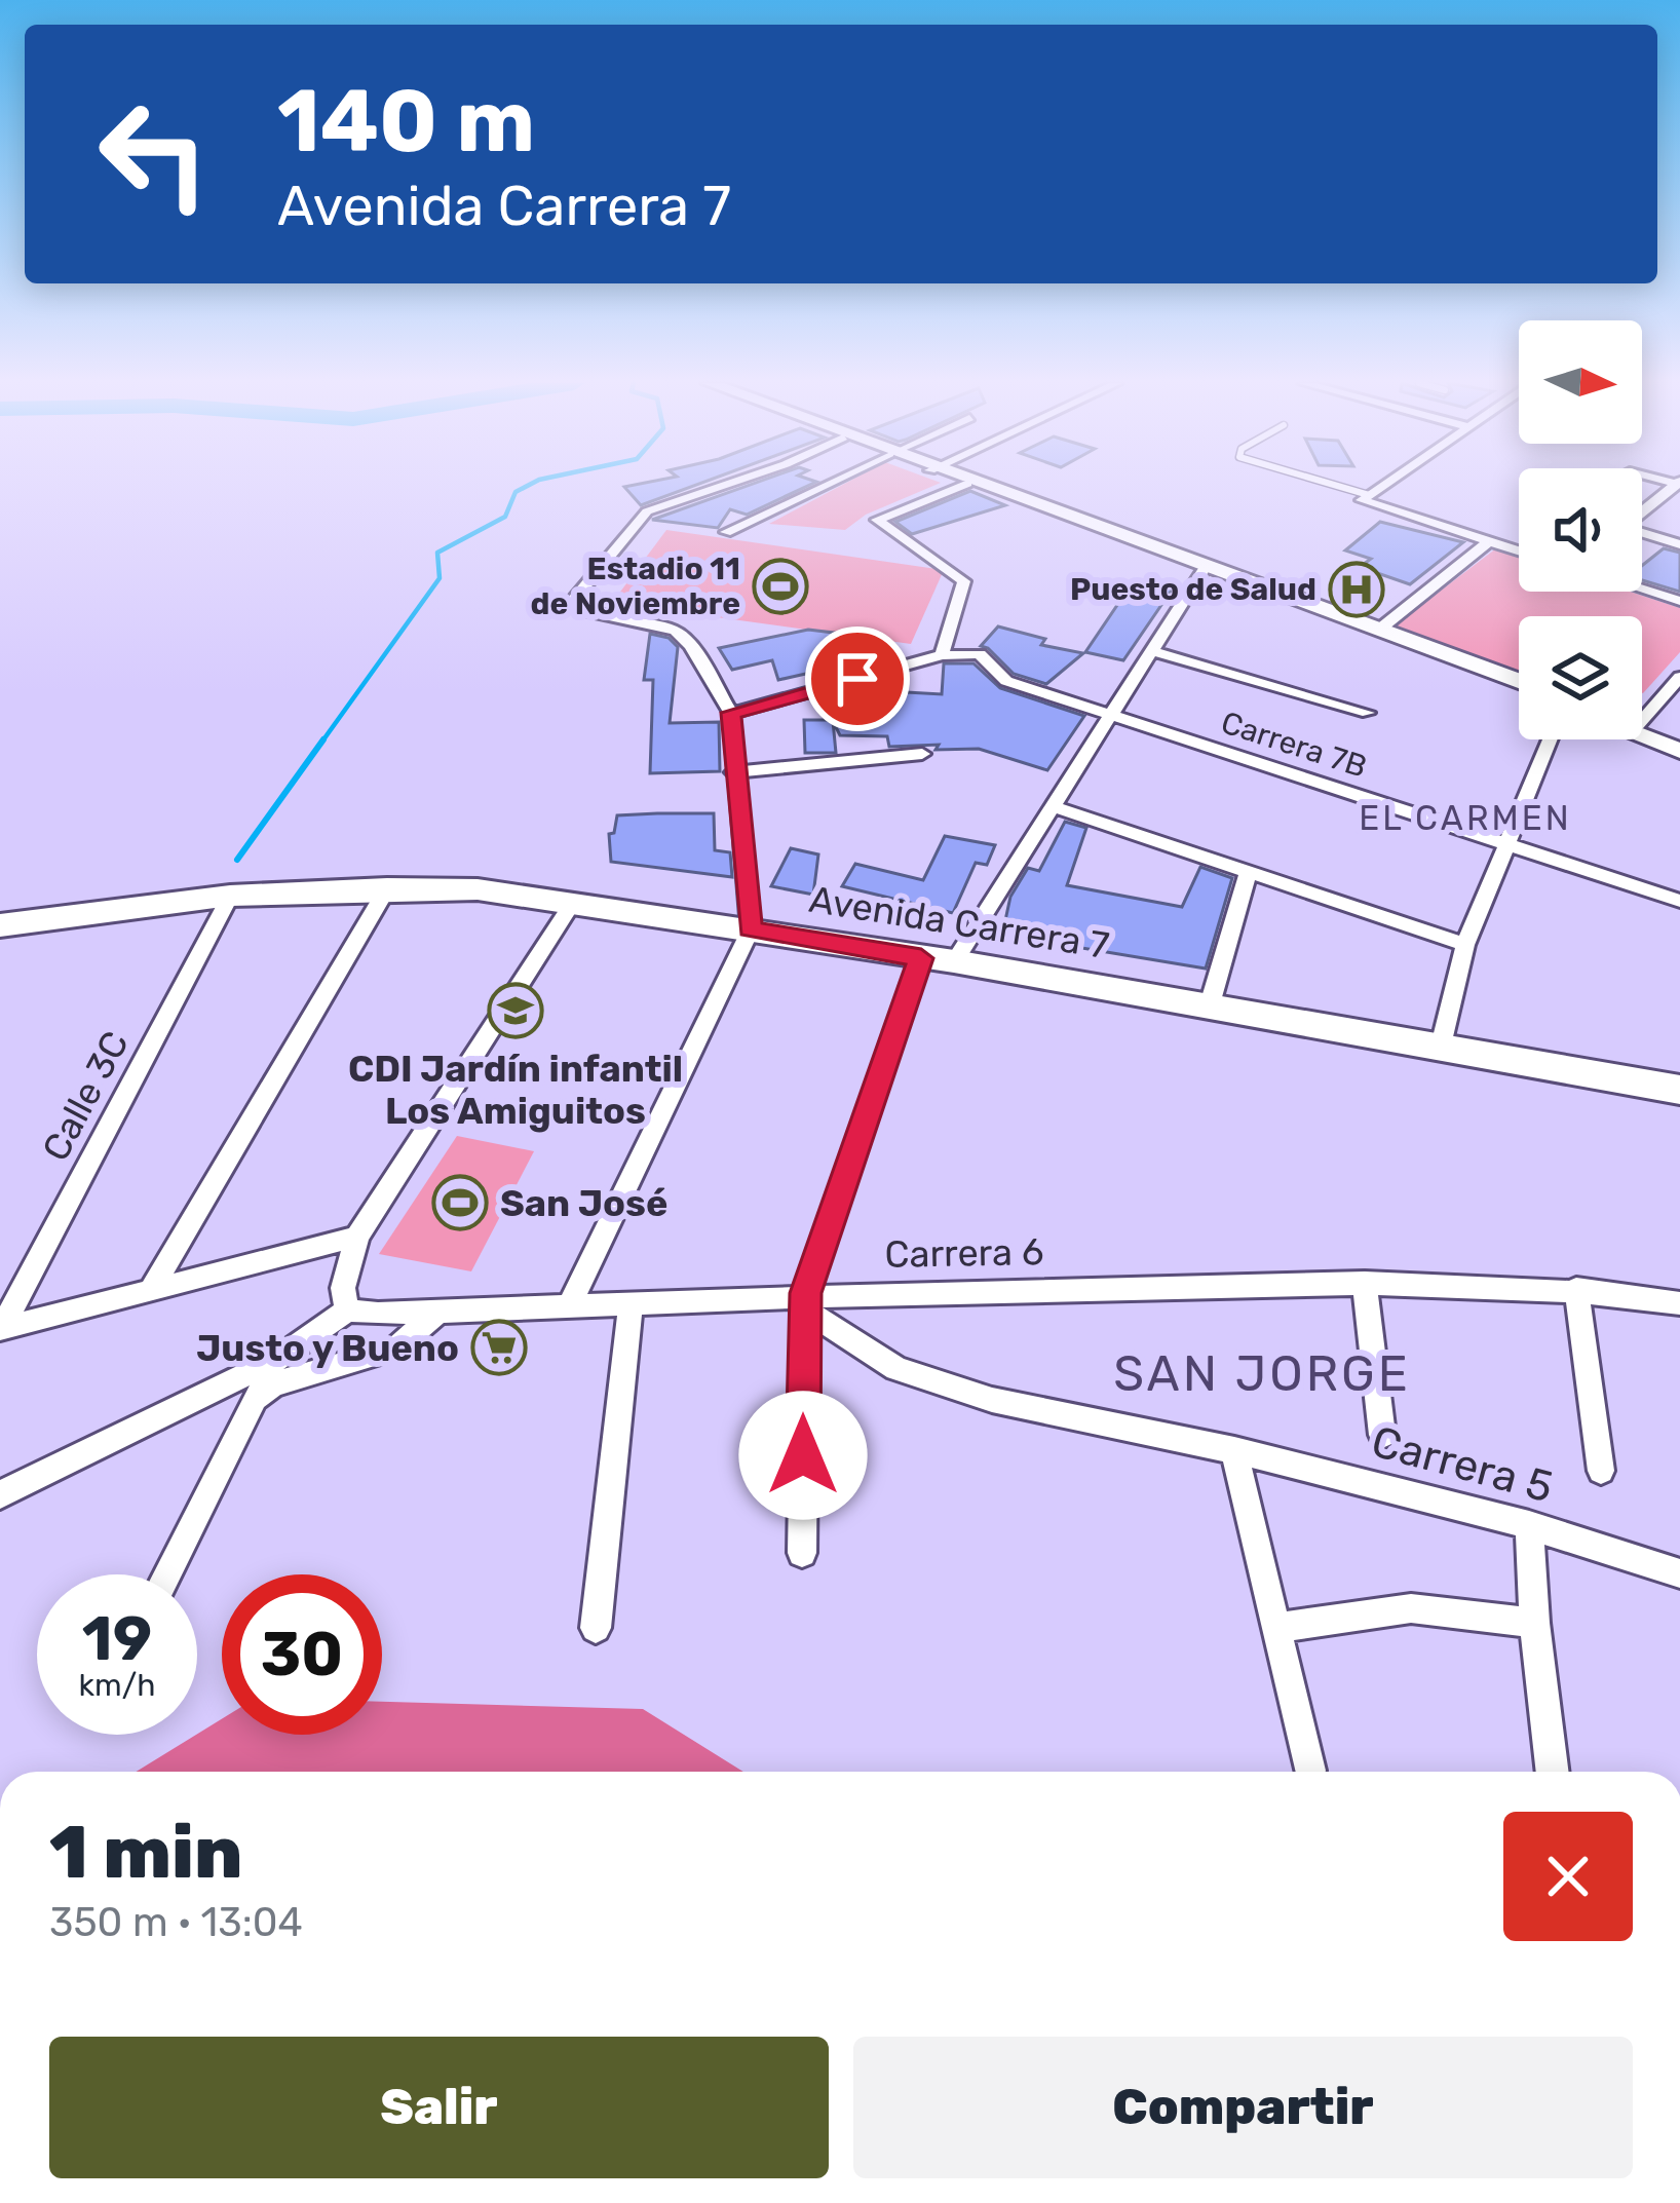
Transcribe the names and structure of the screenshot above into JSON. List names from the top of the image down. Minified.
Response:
{"streets":{"main road":["Avenida Carrera 7"],"street":["Carrera 7B","Calle 3C","Carrera 6","Carrera 5"]},"crossings":[["Avenida Carrera 7","Calle 3C"],["Carrera 6","Carrera 5"]],"districts":["EL CARMEN","SAN JORGE"],"places":{"sports":["Estadio 11 de Noviembre","San José"],"hospital":["Puesto de Salud"],"school or university":["CDI Jardín infantil Los Amiguitos"],"supermarket":["Justo y Bueno"]},"north":"right","page":{"turn":["140 m","Avenida Carrera 7"],"speed":"19 km/h","limit":"30","heading":["1 min","350 m · 13:04"],"buttons":["Salir","Compartir"]}}
